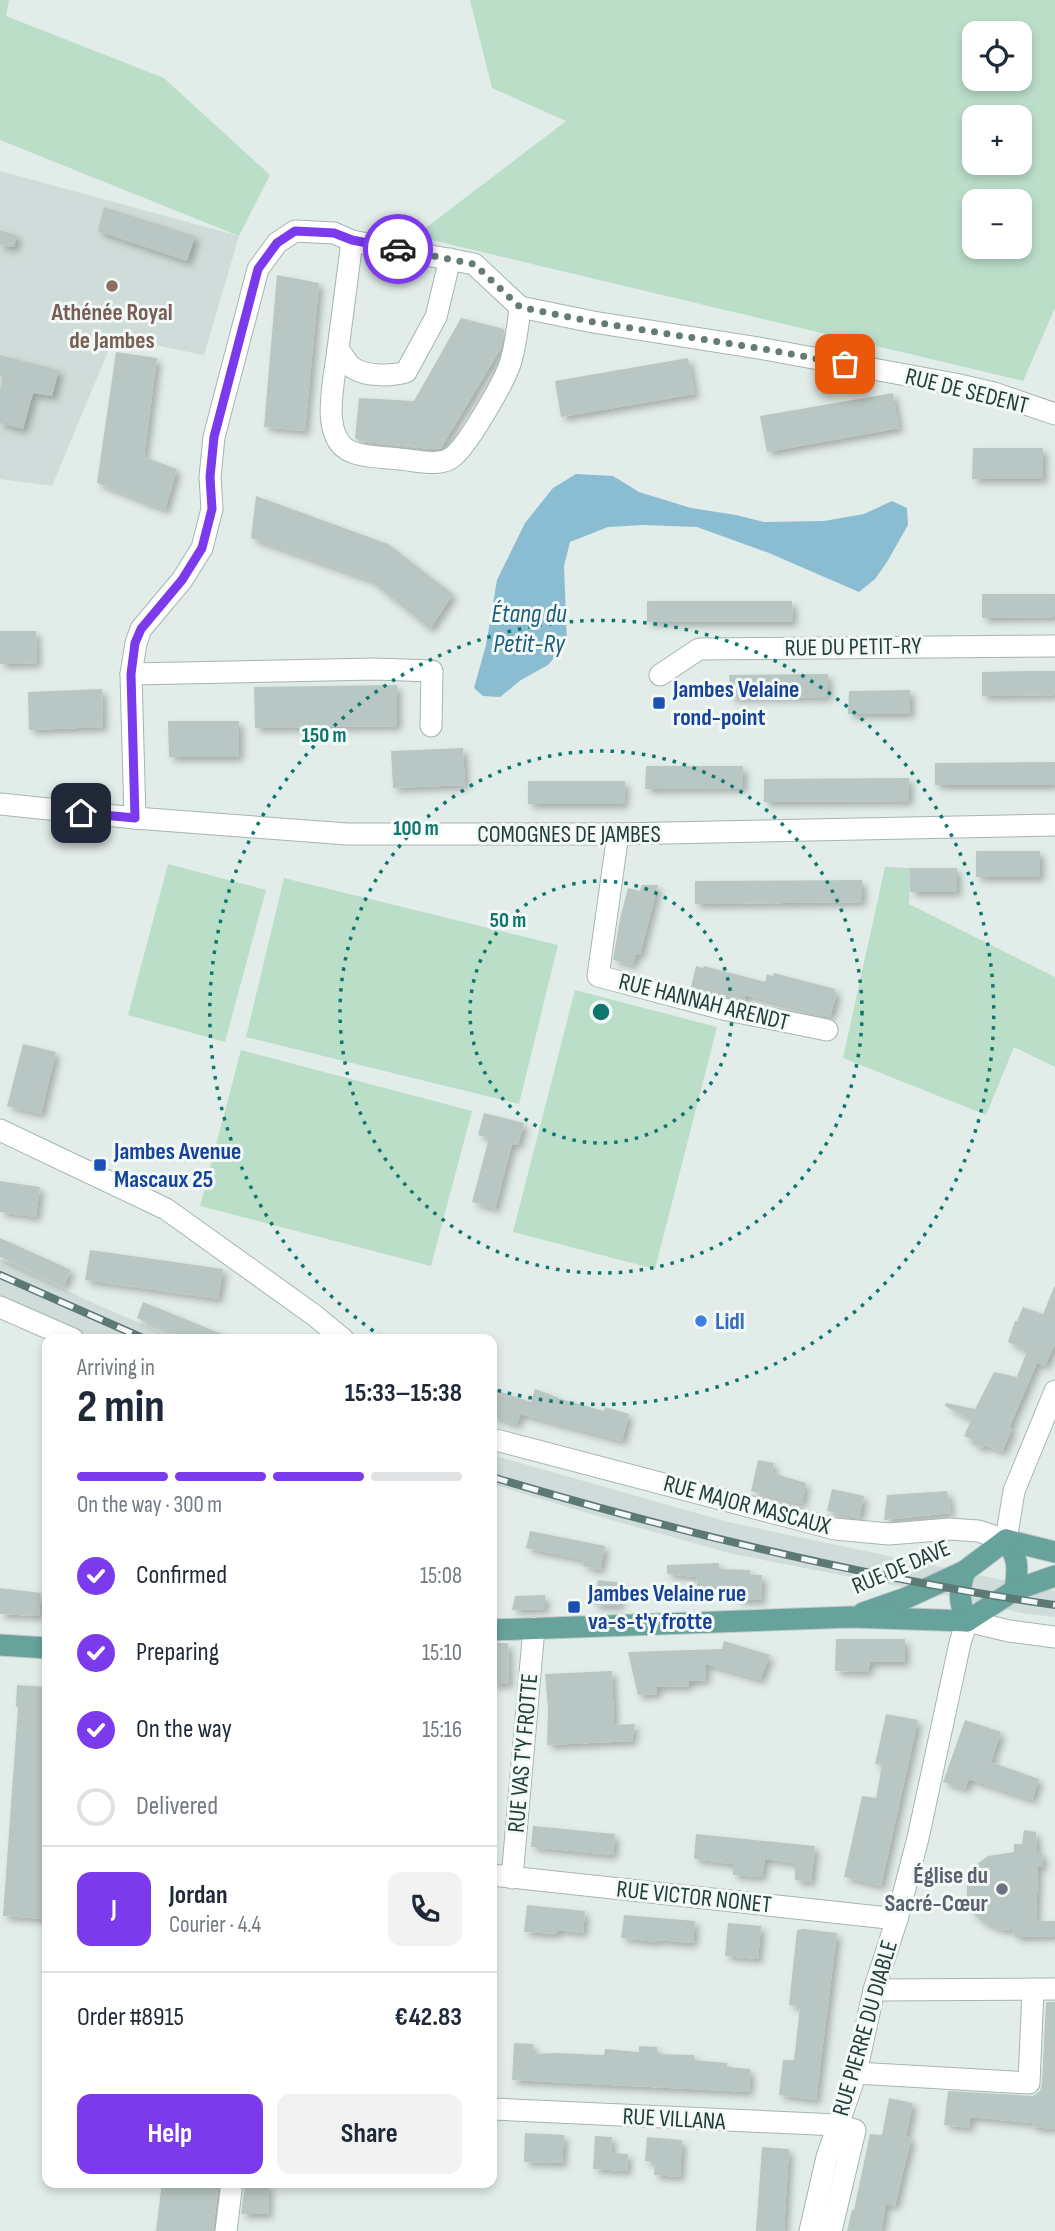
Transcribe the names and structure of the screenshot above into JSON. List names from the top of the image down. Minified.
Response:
{"streets":{"main road":["RUE DE DAVE"],"street":["RUE DE SEDENT","RUE DU PETIT-RY","COMOGNES DE JAMBES","RUE HANNAH ARENDT","RUE MAJOR MASCAUX","RUE VAS T'Y FROTTE","RUE VICTOR NONET","RUE PIERRE DU DIABLE","RUE VILLANA"]},"crossings":[["COMOGNES DE JAMBES","RUE HANNAH ARENDT"],["RUE MAJOR MASCAUX","RUE DE DAVE"],["RUE DE DAVE","RUE VAS T'Y FROTTE"],["RUE DE DAVE","RUE PIERRE DU DIABLE"],["RUE VAS T'Y FROTTE","RUE VICTOR NONET"],["RUE VICTOR NONET","RUE PIERRE DU DIABLE"],["RUE PIERRE DU DIABLE","RUE VILLANA"]],"water":["Étang du Petit-Ry"],"places":{"other":["Athénée Royal de Jambes","Lidl","Église du Sacré-Cœur"],"transit":["Jambes Velaine rond-point","Jambes Avenue Mascaux 25","Jambes Velaine rue va-s-t'y frotte"]},"page":{"map_buttons":["+","−"],"heading":["2 min","Arriving in","15:33–15:38"],"panel":["Jordan","Courier · 4.4","Order #8915","€42.83"],"bar":"On the way · 300 m","list":[["Confirmed","15:08"],["Preparing","15:10"],["On the way","15:16"],"Delivered"],"round":"J","buttons":["Help","Share"]},"rings":["150 m","100 m","50 m"]}
